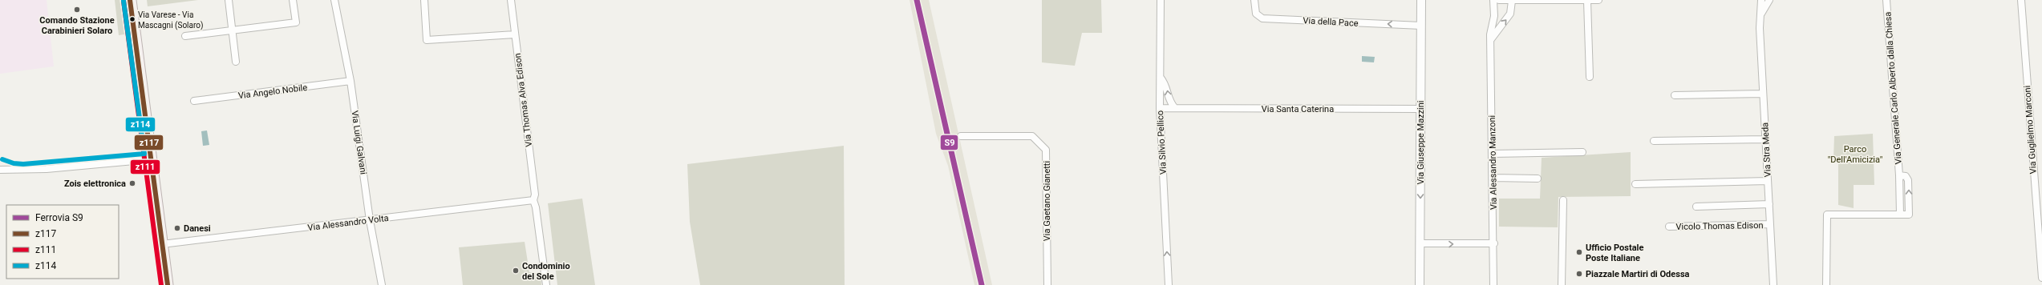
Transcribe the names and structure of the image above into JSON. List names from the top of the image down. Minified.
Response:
{"streets":{"street":["Via della Pace","Via Generale Carlo Alberto dalla Chiesa","Via Angelo Nobile","Via Thomas Alva Edison","Via Santa Caterina","Via Guglielmo Marconi","Via Luigi Galvani","Via Silvio Pellico","Via Giuseppe Mazzini","Via Stra Meda","Via Alessandro Manzoni","Via Gaetano Gianetti","Via Alessandro Volta","Vicolo Thomas Edison"]},"crossings":[["Via della Pace","Via Giuseppe Mazzini"],["Via Angelo Nobile","Via Luigi Galvani"],["Via Thomas Alva Edison","Via Alessandro Volta"],["Via Santa Caterina","Via Silvio Pellico"],["Via Santa Caterina","Via Giuseppe Mazzini"],["Via Luigi Galvani","Via Alessandro Volta"],["Via Stra Meda","Vicolo Thomas Edison"]],"one_way":["Via della Pace","Via Silvio Pellico","Via Giuseppe Mazzini"],"parks":["Parco \"Dell'Amicizia\""],"places":["Comando Stazione Carabinieri Solaro","Via Varese - Via Mascagni (Solaro)","Zois elettronica","Danesi","Ufficio Postale Poste Italiane","Condominio del Sole","Piazzale Martiri di Odessa"],"lines":["rail line S9","transit line z117","transit line z111","transit line z114"],"legend":["Ferrovia S9","z117","z111","z114"]}
